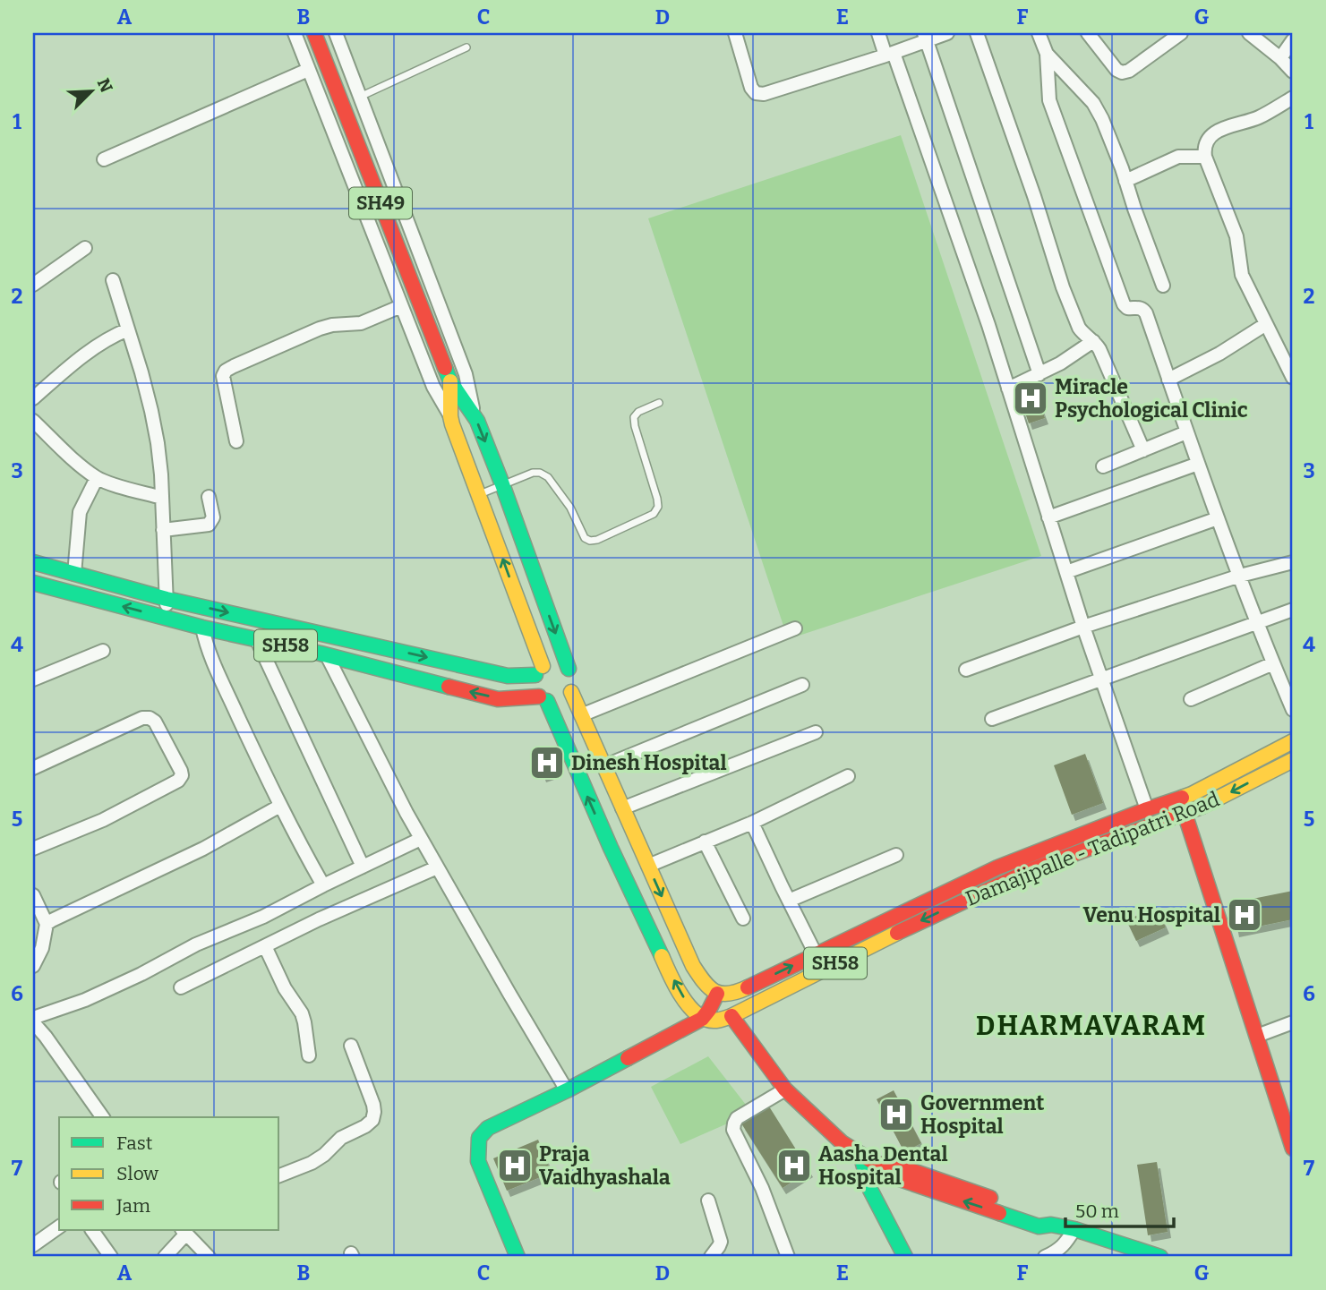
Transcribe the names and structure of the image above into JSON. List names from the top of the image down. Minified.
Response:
{"streets":{"main road":["SH49","SH58","Damajipalle - Tadipatri Road"]},"crossings":[["SH49","SH58"]],"districts":["DHARMAVARAM"],"places":{"hospital":["Miracle Psychological Clinic","Dinesh Hospital","Venu Hospital","Government Hospital","Praja Vaidhyashala","Aasha Dental Hospital"]},"legend":["Fast","Slow","Jam"],"scale_bar":"50 m","north":"top right","grid":{"columns":["A","B","C","D","E","F","G"],"rows":["1","2","3","4","5","6","7"]}}
